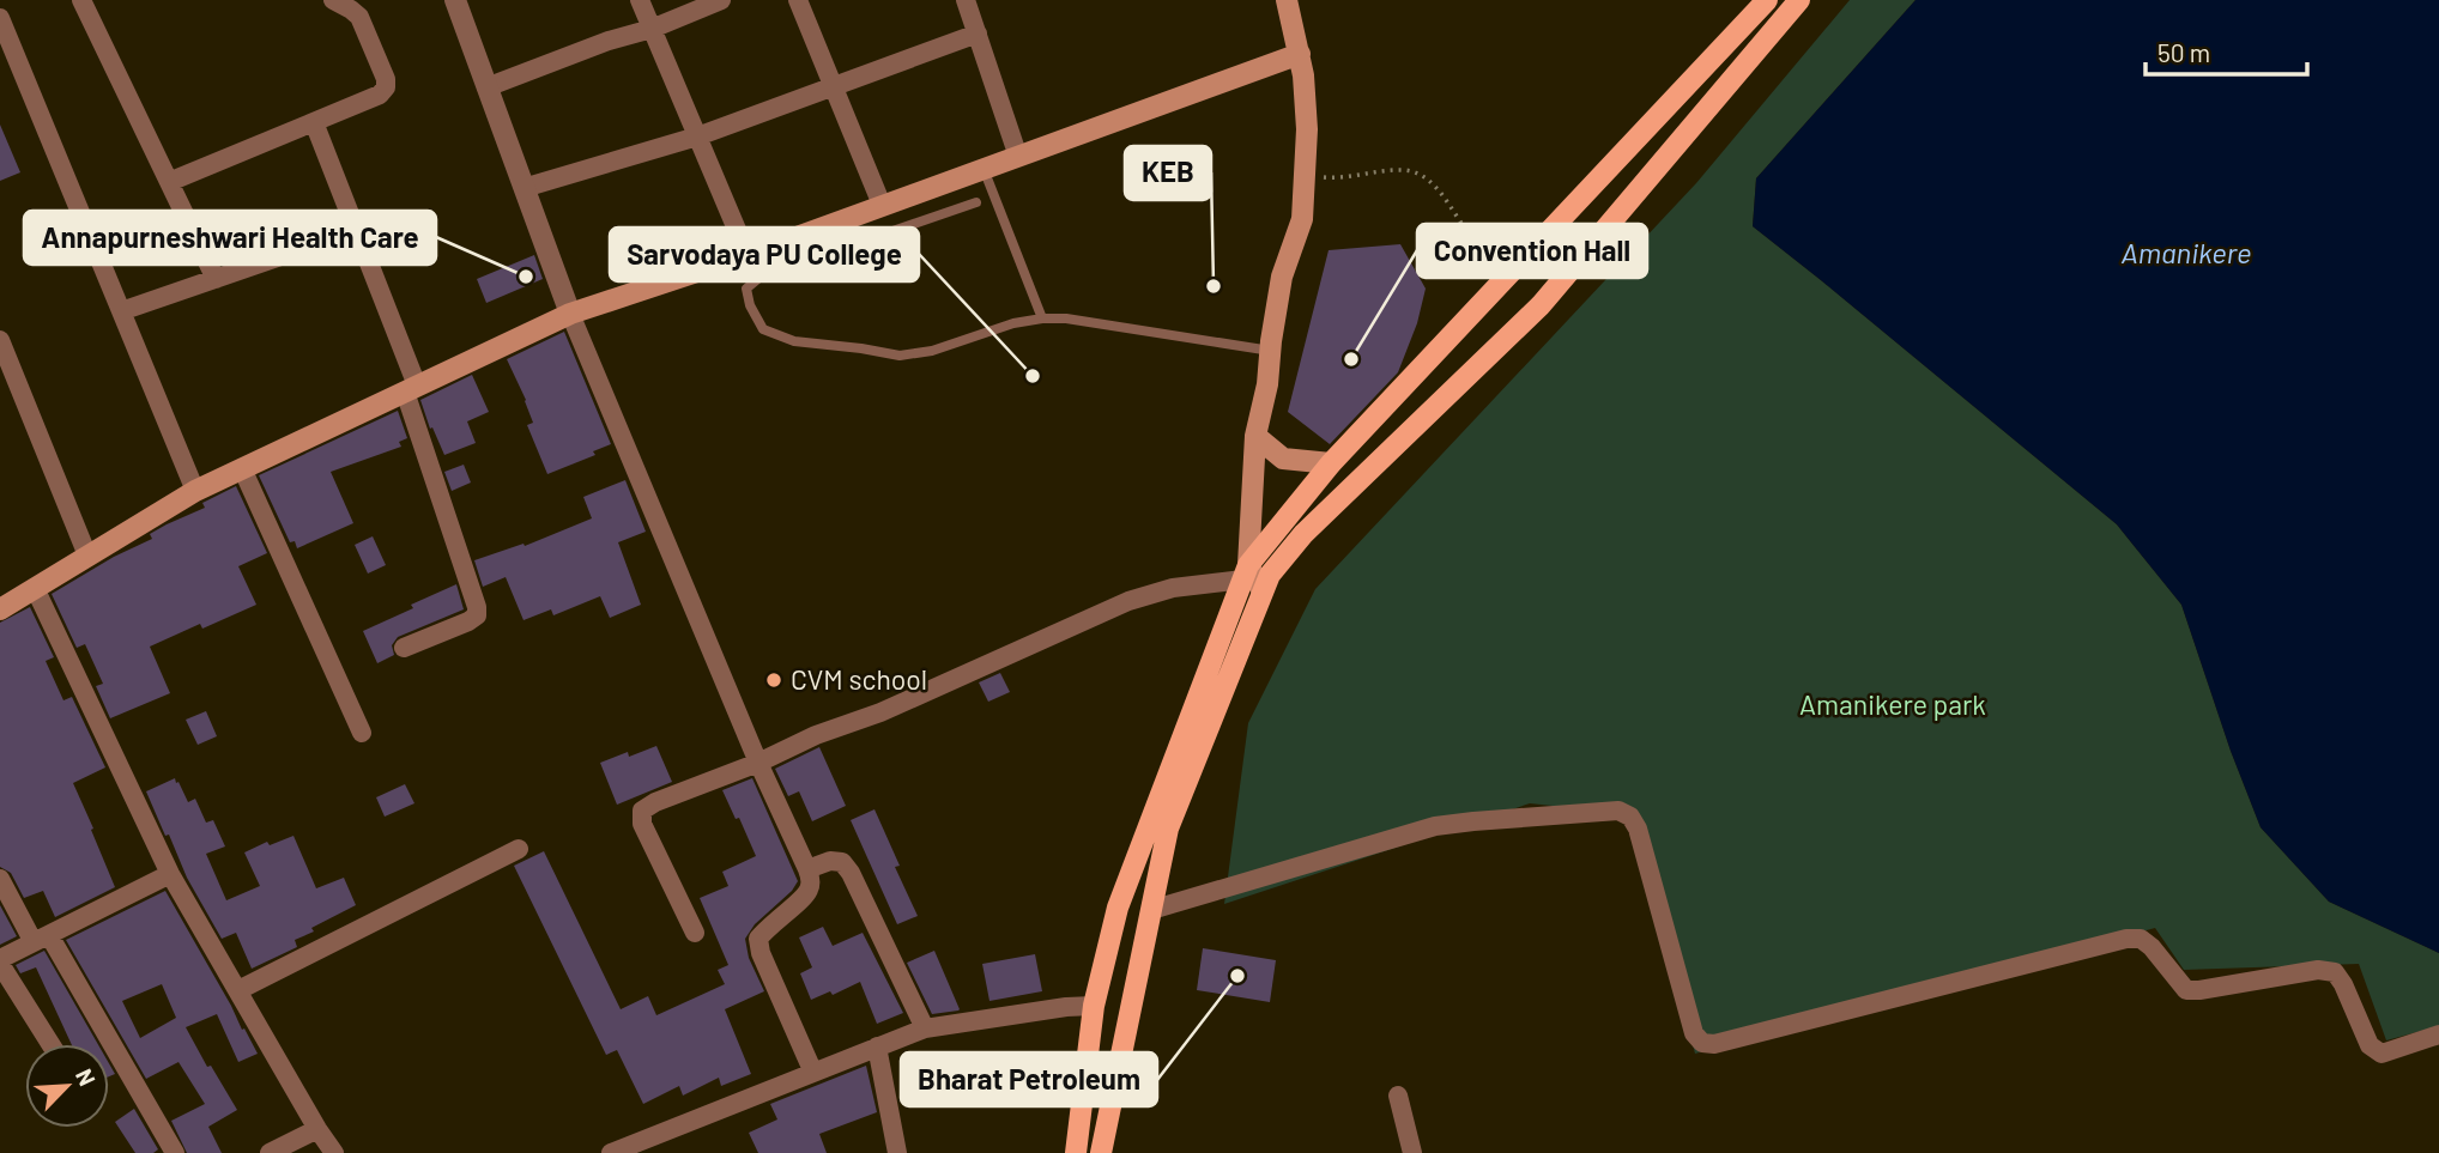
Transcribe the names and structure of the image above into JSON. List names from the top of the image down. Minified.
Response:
{"water":["Amanikere"],"parks":["Amanikere park"],"places":["Annapurneshwari Health Care","KEB","Convention Hall","Sarvodaya PU College","CVM school","Bharat Petroleum"],"scale_bar":"50 m","north":"top right"}
